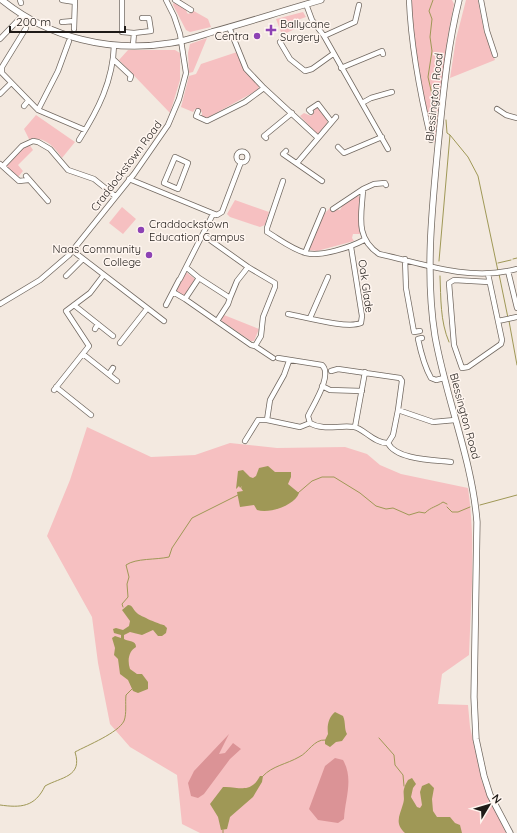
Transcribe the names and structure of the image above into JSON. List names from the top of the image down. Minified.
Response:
{"streets":{"main road":["Blessington Road"],"street":["Craddockstown Road","Oak Glade"]},"crossings":[["Blessington Road","Oak Glade"]],"places":{"health":["Ballycane Surgery"],"other":["Centra","Craddockstown Education Campus","Naas Community College"]},"scale_bar":"200 m","north":"top right"}
